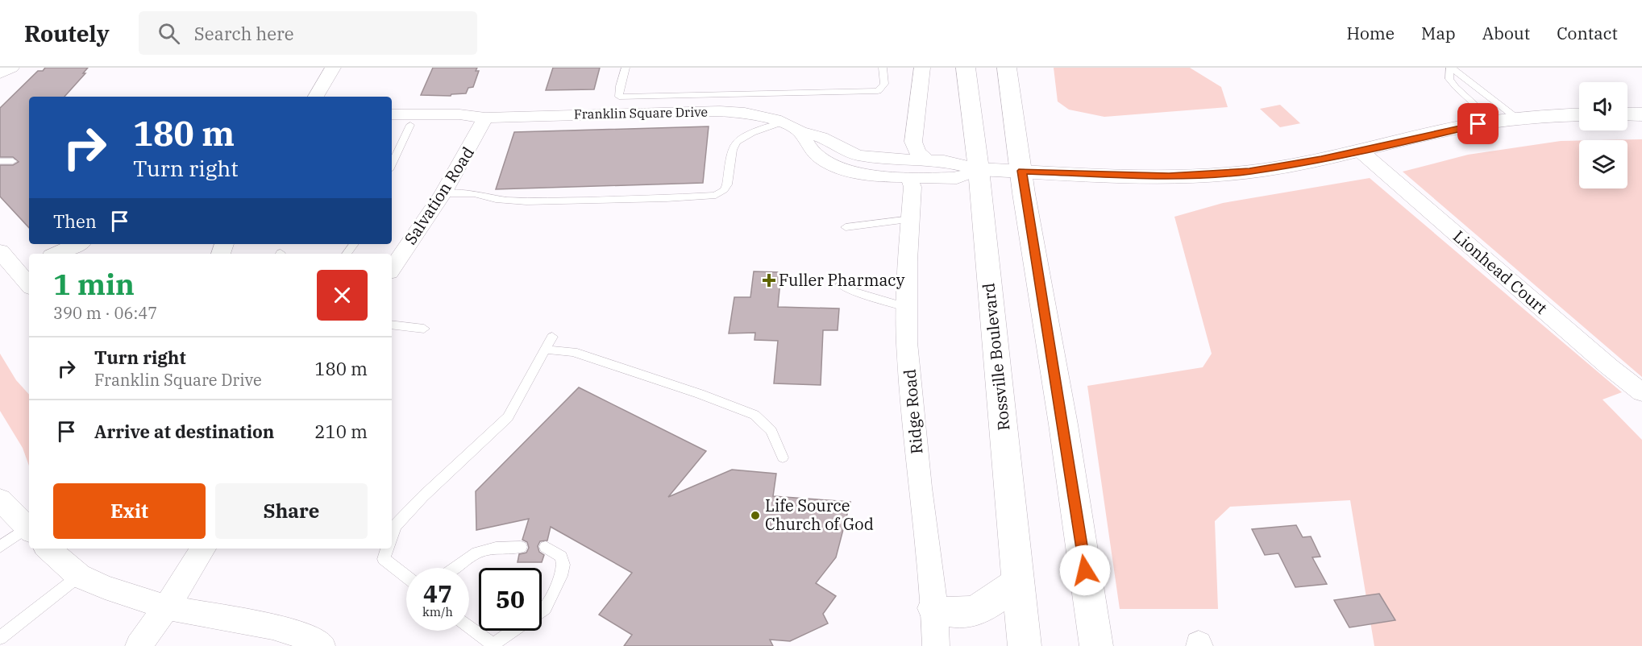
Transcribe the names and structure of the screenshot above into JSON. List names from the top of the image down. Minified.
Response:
{"streets":{"main road":["Franklin Square Drive","Rossville Boulevard"],"street":["Salvation Road","Lionhead Court","Ridge Road"]},"crossings":[["Franklin Square Drive","Salvation Road"],["Franklin Square Drive","Lionhead Court"],["Franklin Square Drive","Rossville Boulevard"],["Franklin Square Drive","Ridge Road"]],"places":{"health":["Fuller Pharmacy"],"other":["Life Source Church of God"]},"page":{"header":"Routely","search":"Search here","nav":["Home","Map","About","Contact"],"turn":["180 m","Turn right"],"then":"Then","heading":["1 min","390 m · 06:47"],"list":[{"name":"Turn right","note":"Franklin Square Drive","value":"180 m"},{"name":"Arrive at destination","value":"210 m"}],"buttons":["Exit","Share"],"speed":"47 km/h","limit":"50"}}
